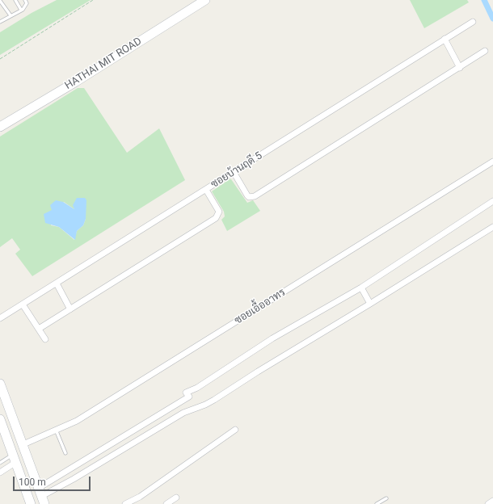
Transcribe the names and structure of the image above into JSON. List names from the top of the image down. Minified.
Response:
{"streets":{"street":["HATHAI MIT ROAD","ซอยบ้านฤดี 5","ซอยเอื้ออาทร"]},"scale_bar":"100 m"}
